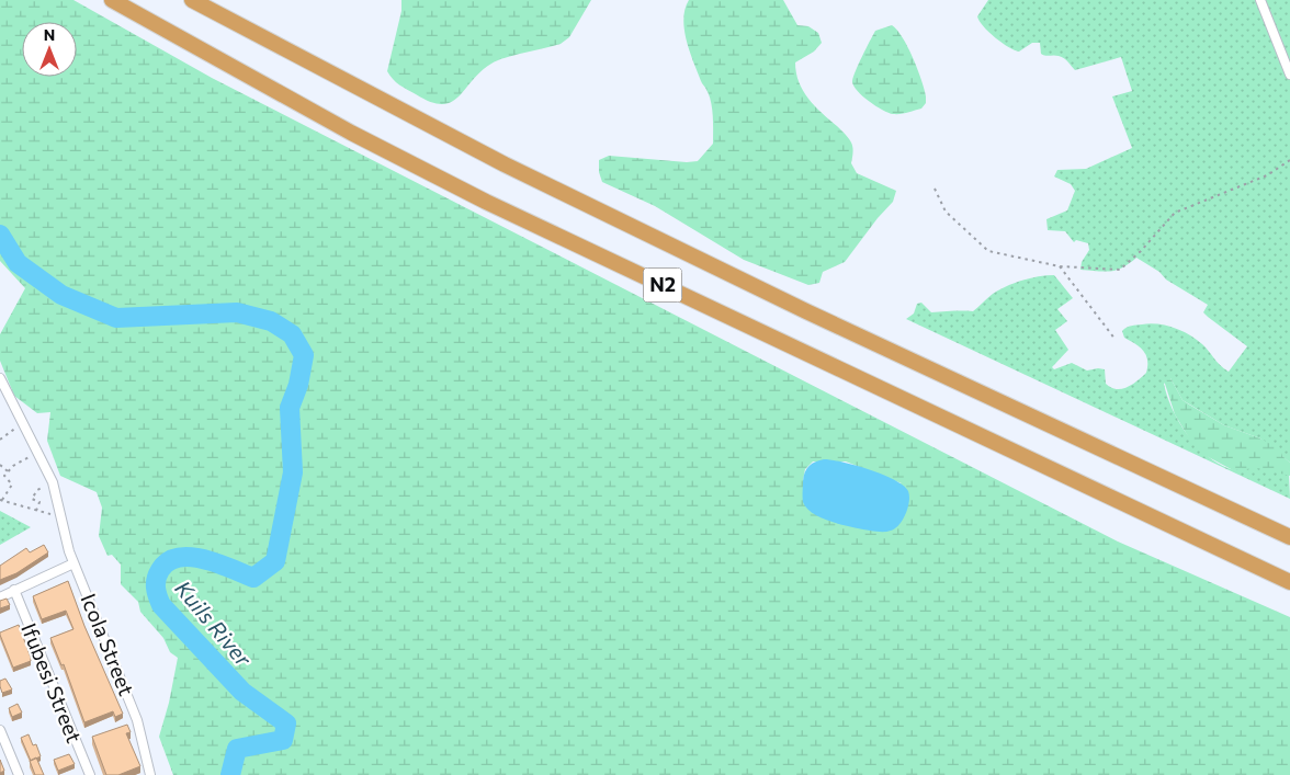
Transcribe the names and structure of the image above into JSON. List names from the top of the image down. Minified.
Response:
{"streets":{"highway":["N2"],"street":["Icola Street","Ifubesi Street"]},"water":["Kuils River"],"north":"top"}
